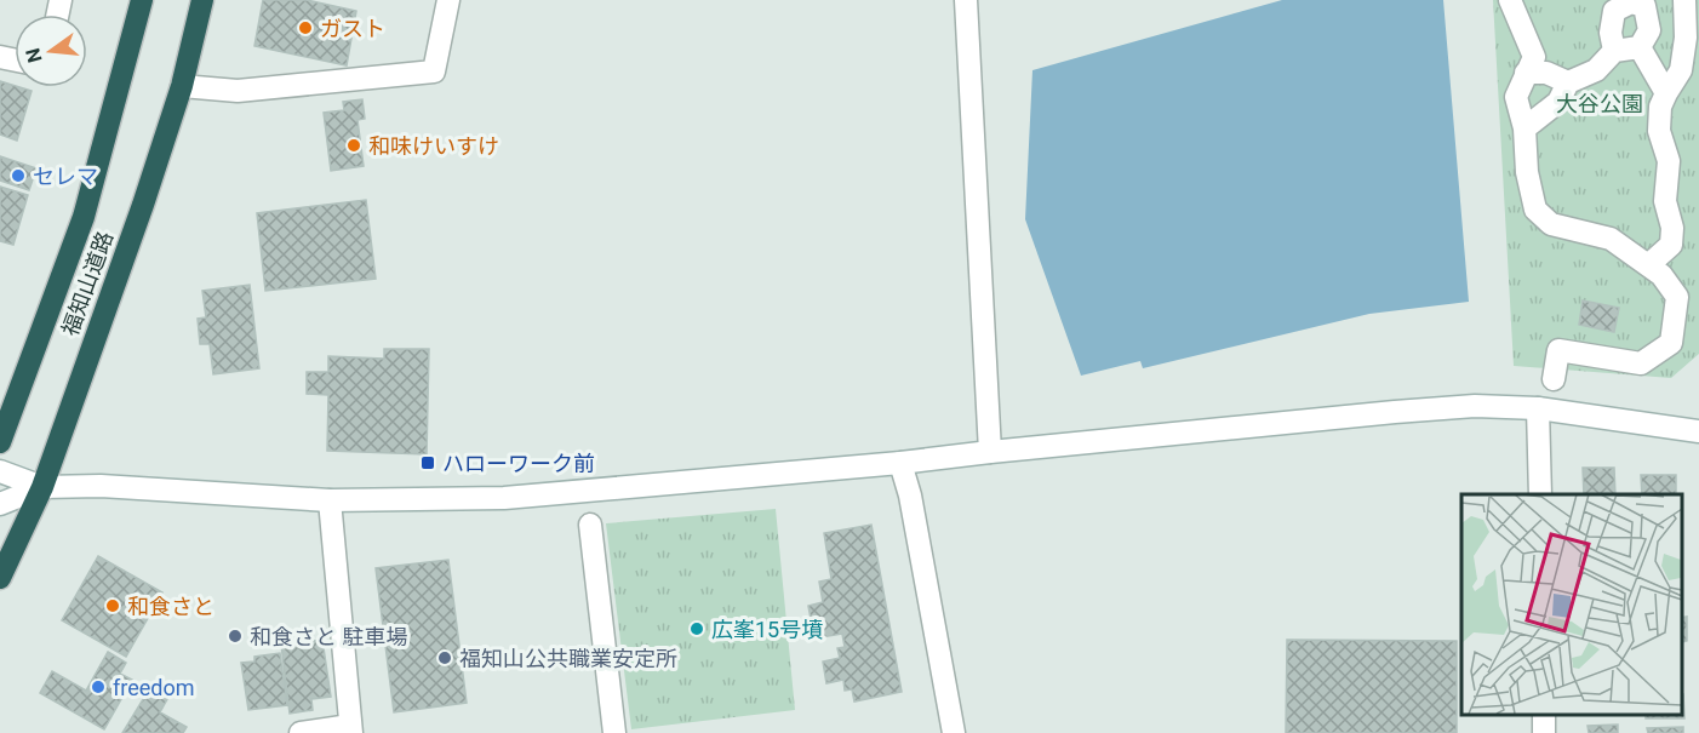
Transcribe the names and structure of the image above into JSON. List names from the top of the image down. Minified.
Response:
{"streets":{"highway":["福知山道路"]},"parks":["大谷公園"],"places":{"other":["ガスト","和味けいすけ","セレマ","和食さと","広峯15号墳","和食さと 駐車場","福知山公共職業安定所","freedom"],"transit":["ハローワーク前"]},"north":"left"}
